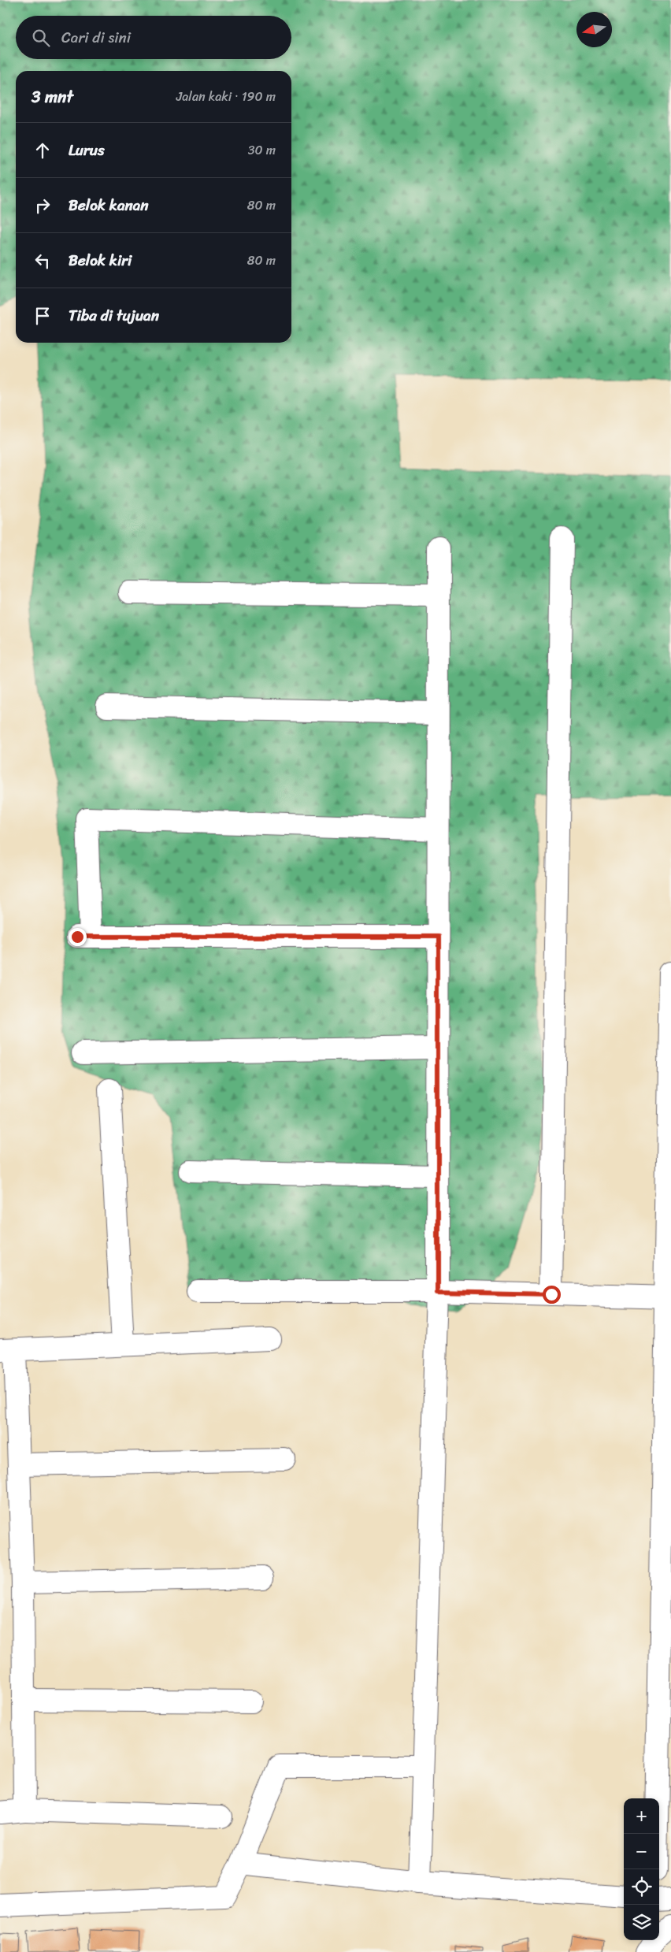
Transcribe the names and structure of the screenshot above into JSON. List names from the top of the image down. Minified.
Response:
{"north":"left","page":{"search":"Cari di sini","heading":["3 mnt","Jalan kaki · 190 m"],"list":[["Lurus","30 m"],["Belok kanan","80 m"],["Belok kiri","80 m"],"Tiba di tujuan"],"map_buttons":["+","−"]}}
